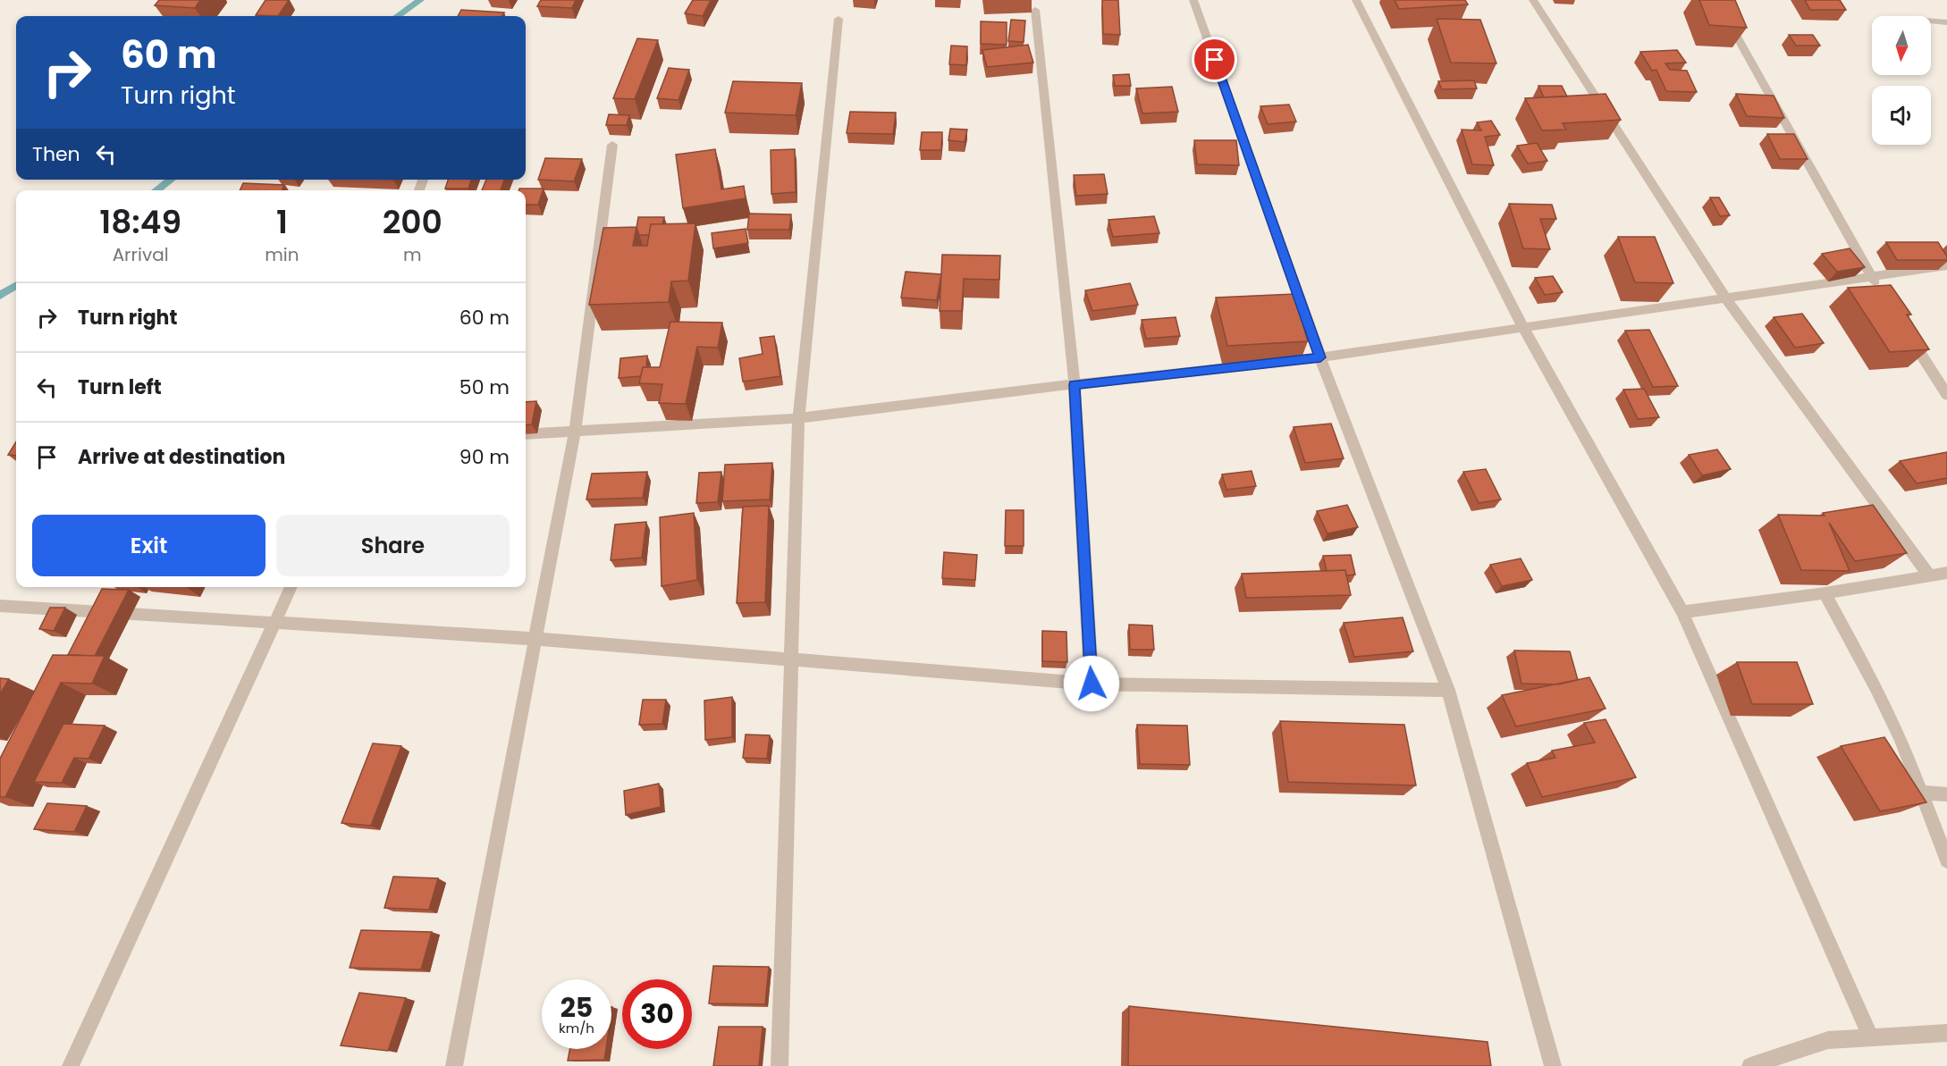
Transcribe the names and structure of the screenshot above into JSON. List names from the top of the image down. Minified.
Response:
{"north":"bottom","page":{"turn":["60 m","Turn right"],"then":"Then","eta":["18:49","Arrival","1","min","200","m"],"list":[{"name":"Turn right","value":"60 m"},{"name":"Turn left","value":"50 m"},{"name":"Arrive at destination","value":"90 m"}],"buttons":["Exit","Share"],"speed":"25 km/h","limit":"30"}}
